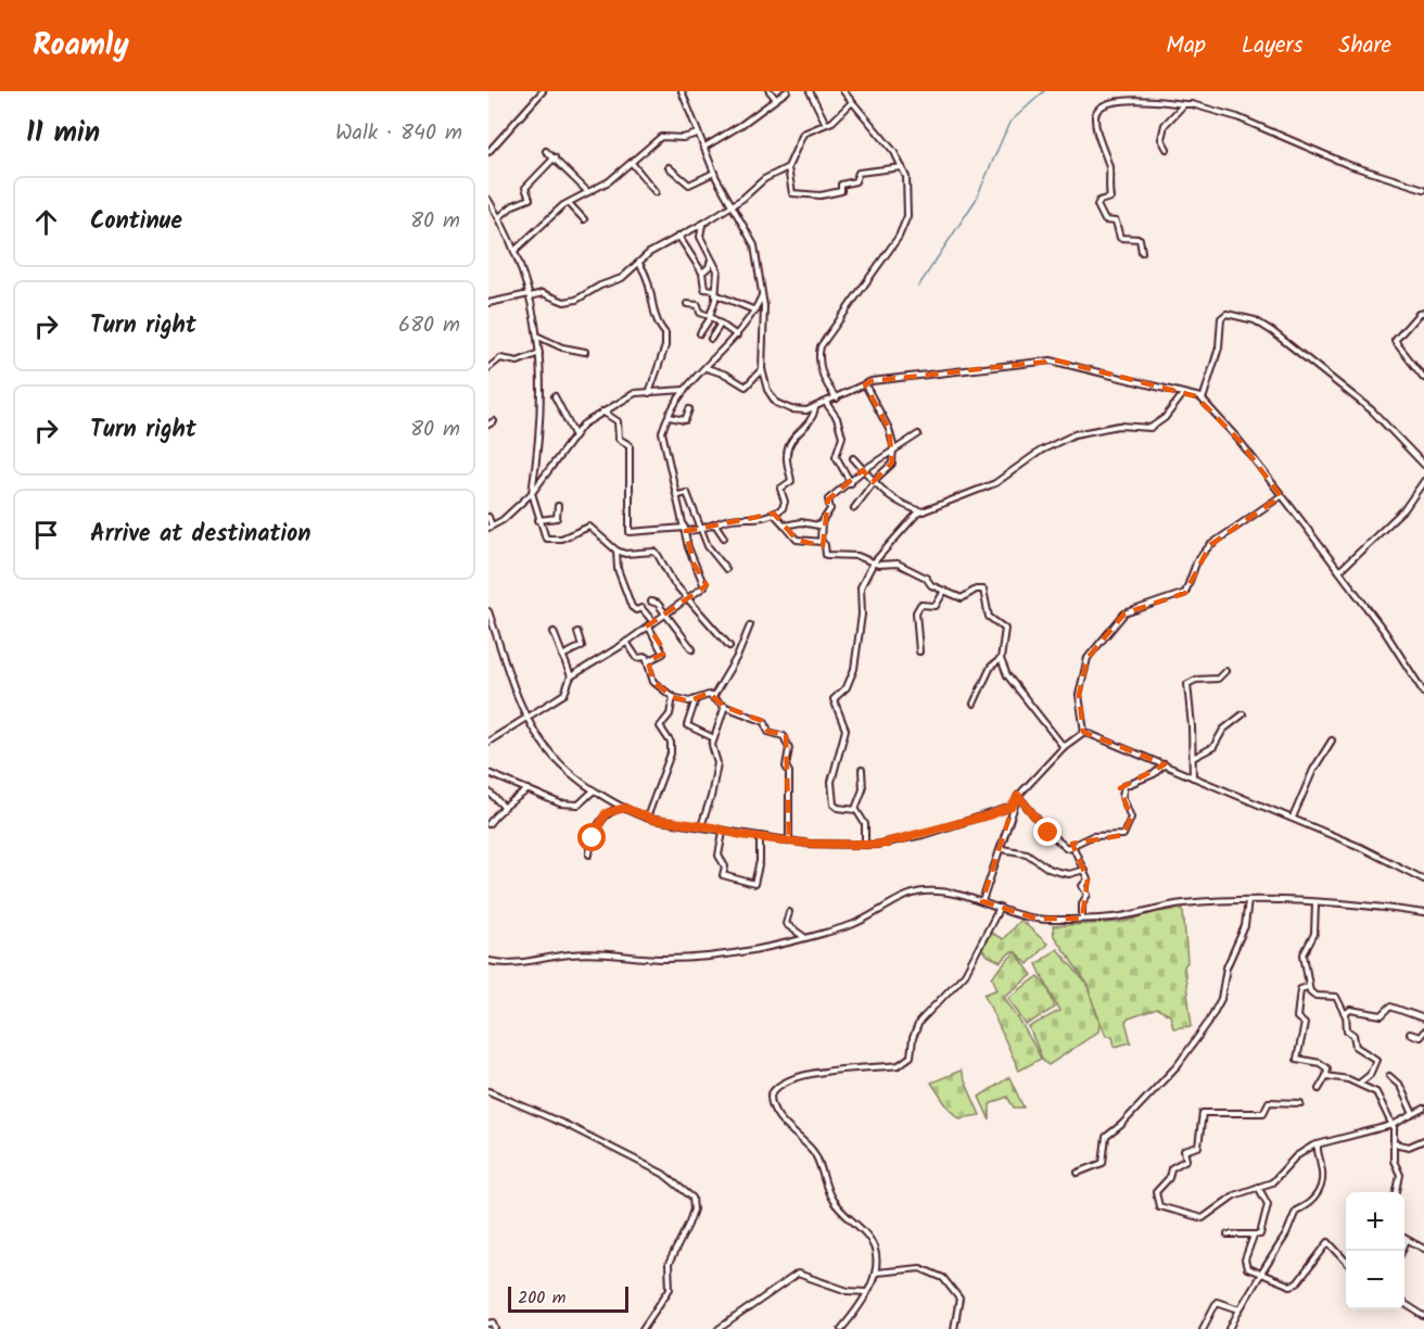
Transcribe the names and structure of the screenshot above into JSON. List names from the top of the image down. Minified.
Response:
{"scale_bar":"200 m","page":{"header":"Roamly","nav":["Map","Layers","Share"],"heading":["11 min","Walk · 840 m"],"list":[["Continue","80 m"],["Turn right","680 m"],["Turn right","80 m"],"Arrive at destination"],"map_buttons":["+","−"],"scale":"200 m"}}
